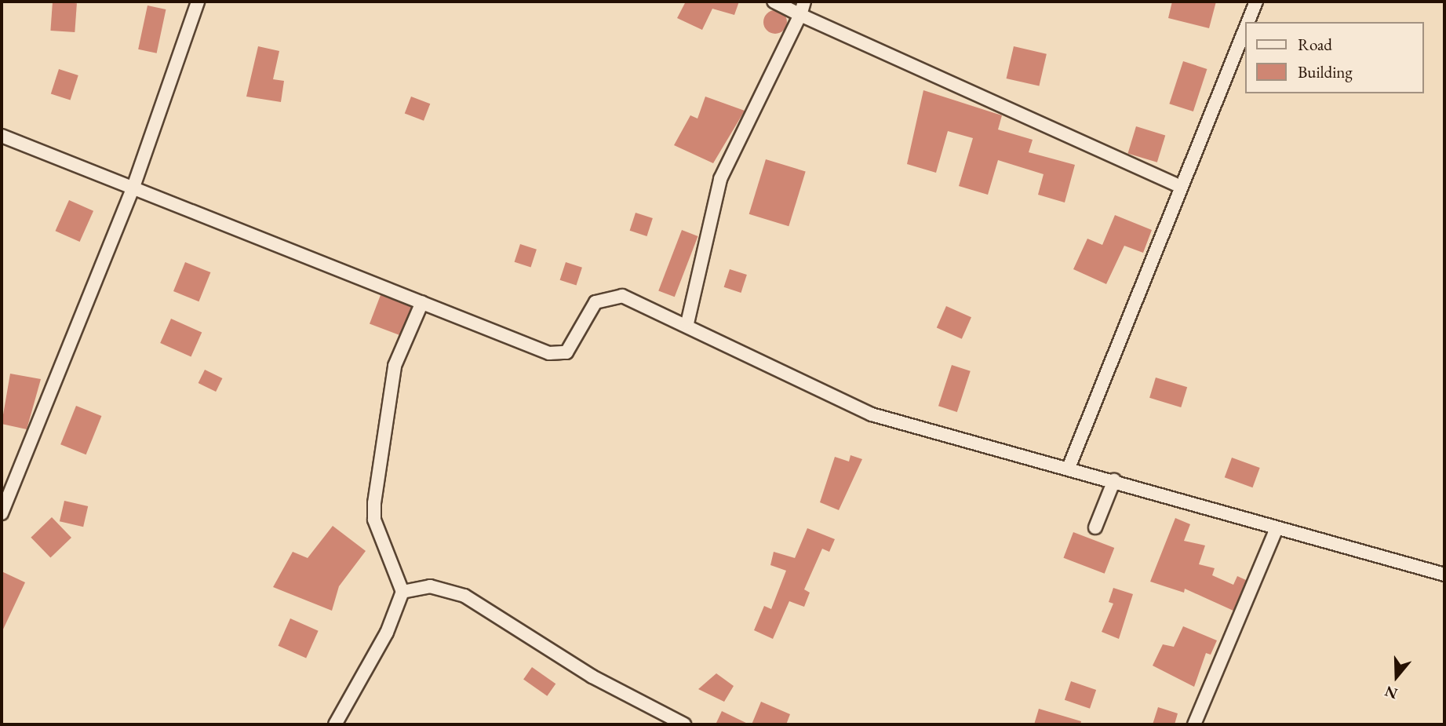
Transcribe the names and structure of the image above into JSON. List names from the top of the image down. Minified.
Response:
{"legend":["Road","Building"],"north":"bottom"}
